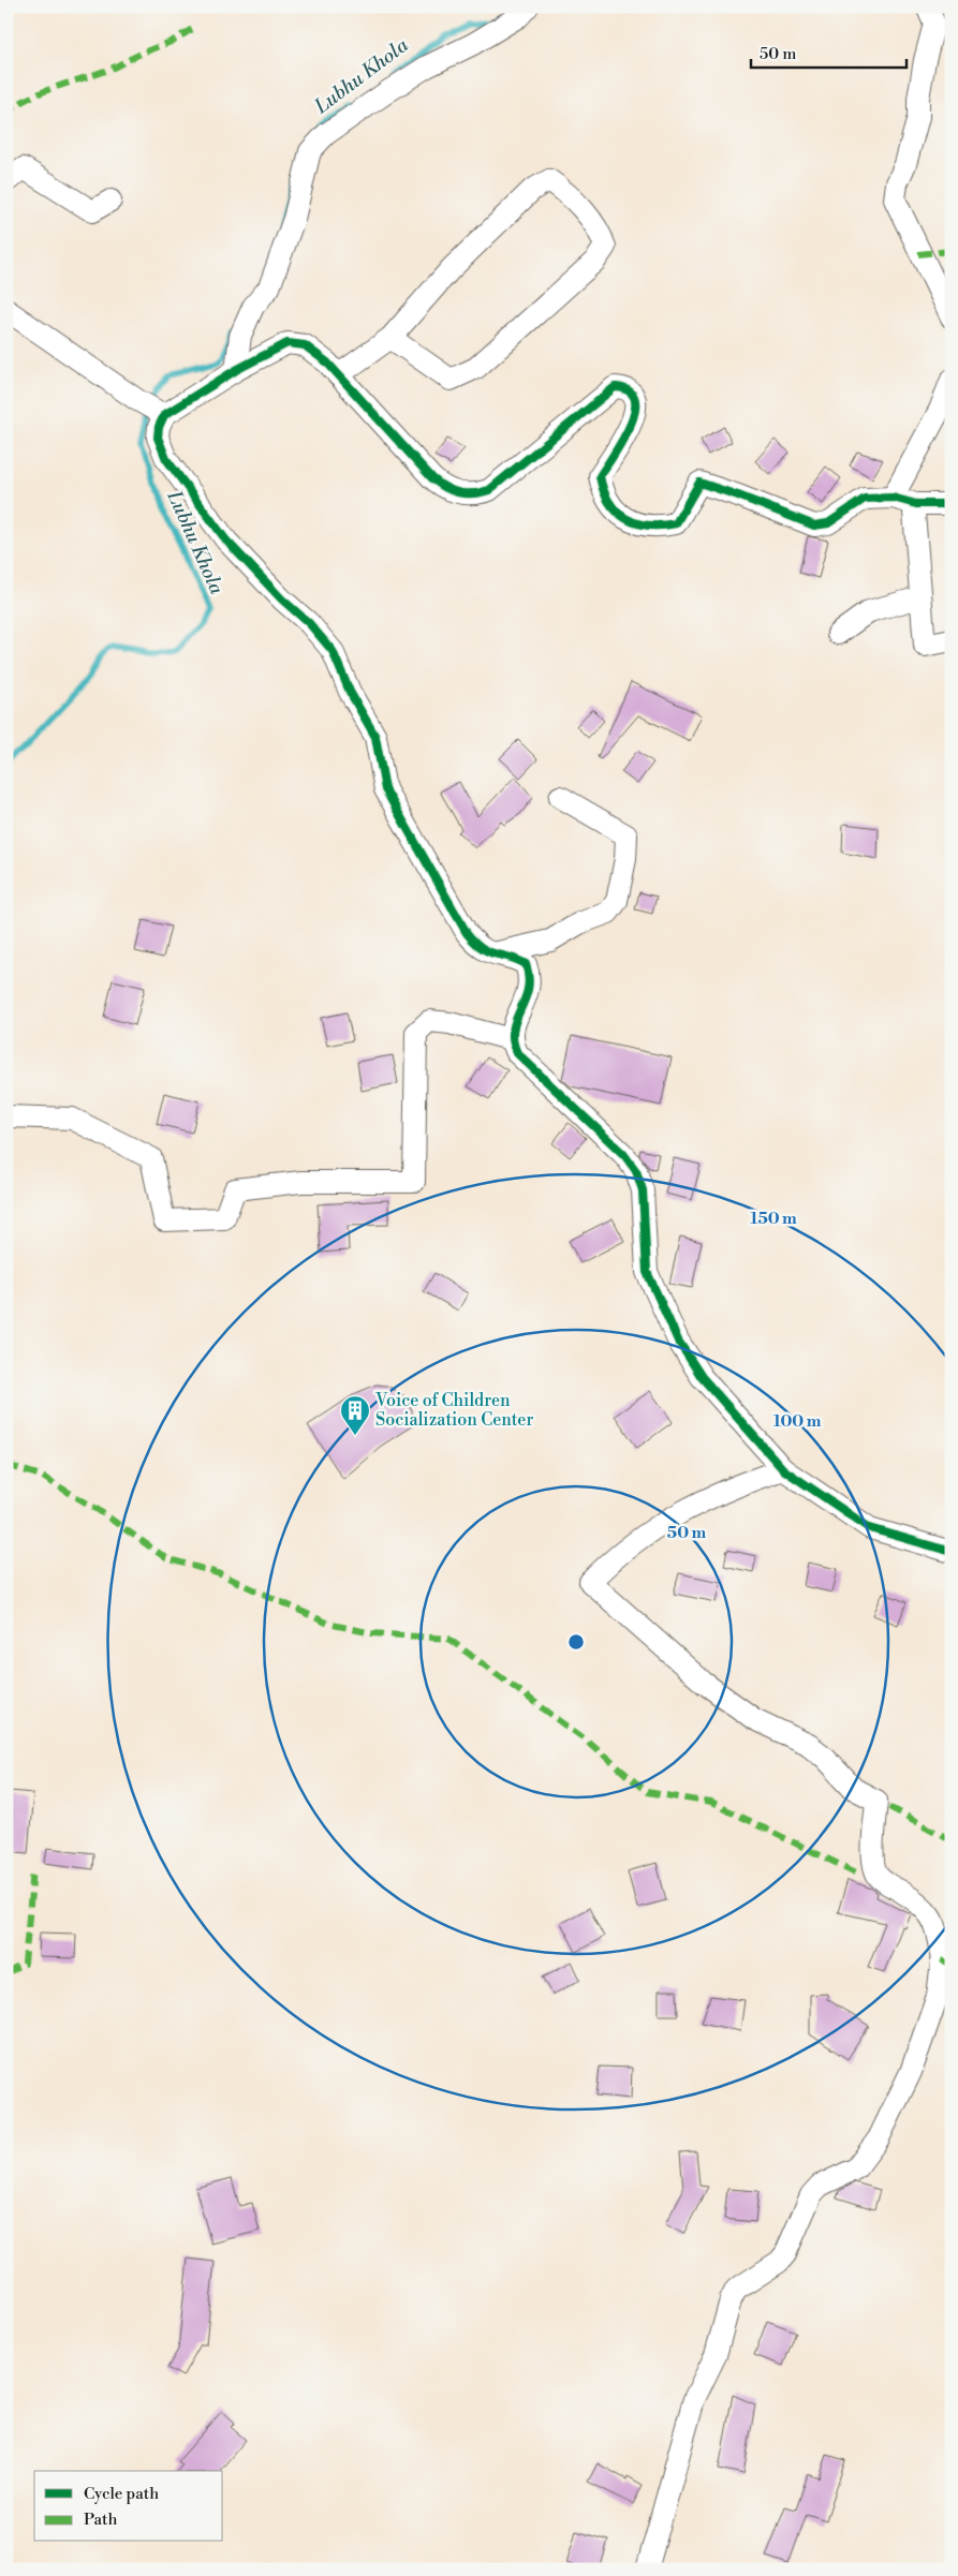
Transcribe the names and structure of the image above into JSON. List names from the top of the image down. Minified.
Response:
{"water":["Lubhu Khola"],"places":{"building":["Voice of Children Socialization Center"]},"legend":["Cycle path","Path"],"scale_bar":"50 m","rings":["150 m","100 m","50 m"]}
